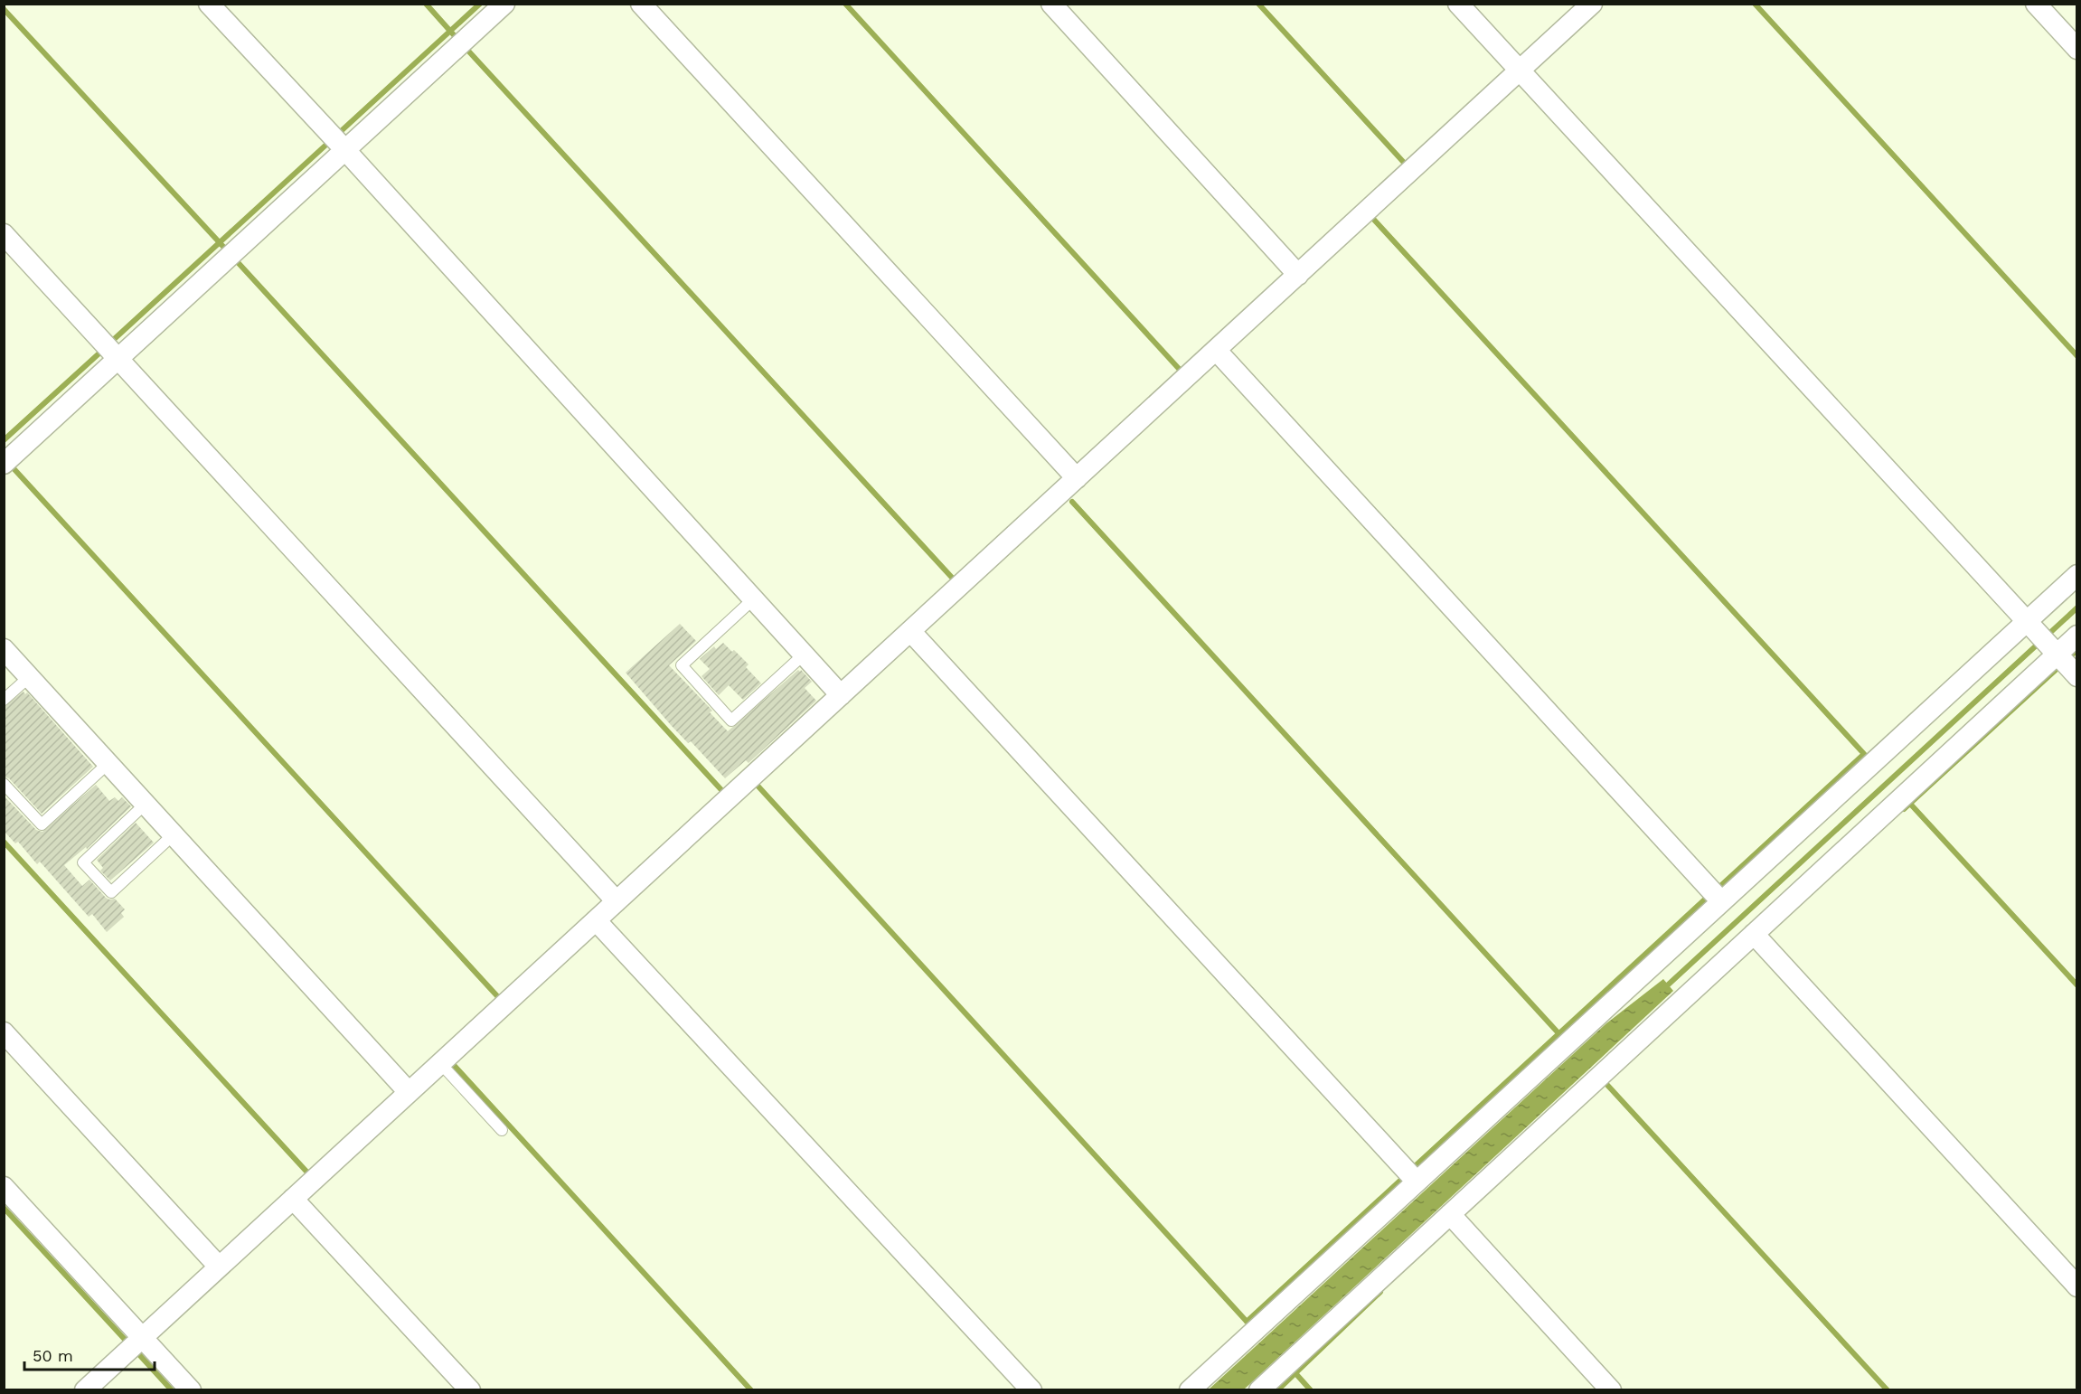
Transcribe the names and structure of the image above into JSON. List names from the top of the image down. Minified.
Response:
{"scale_bar":"50 m"}
